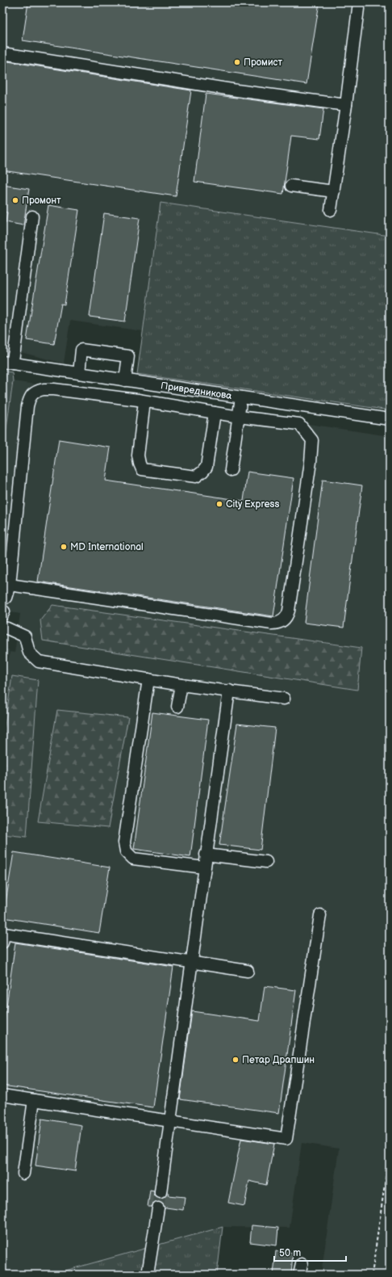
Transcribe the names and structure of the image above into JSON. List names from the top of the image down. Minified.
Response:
{"streets":{"street":["Привредникова"]},"places":["Промист","Промонт","City Express","MD International","Петар Драпшин"],"scale_bar":"50 m"}
